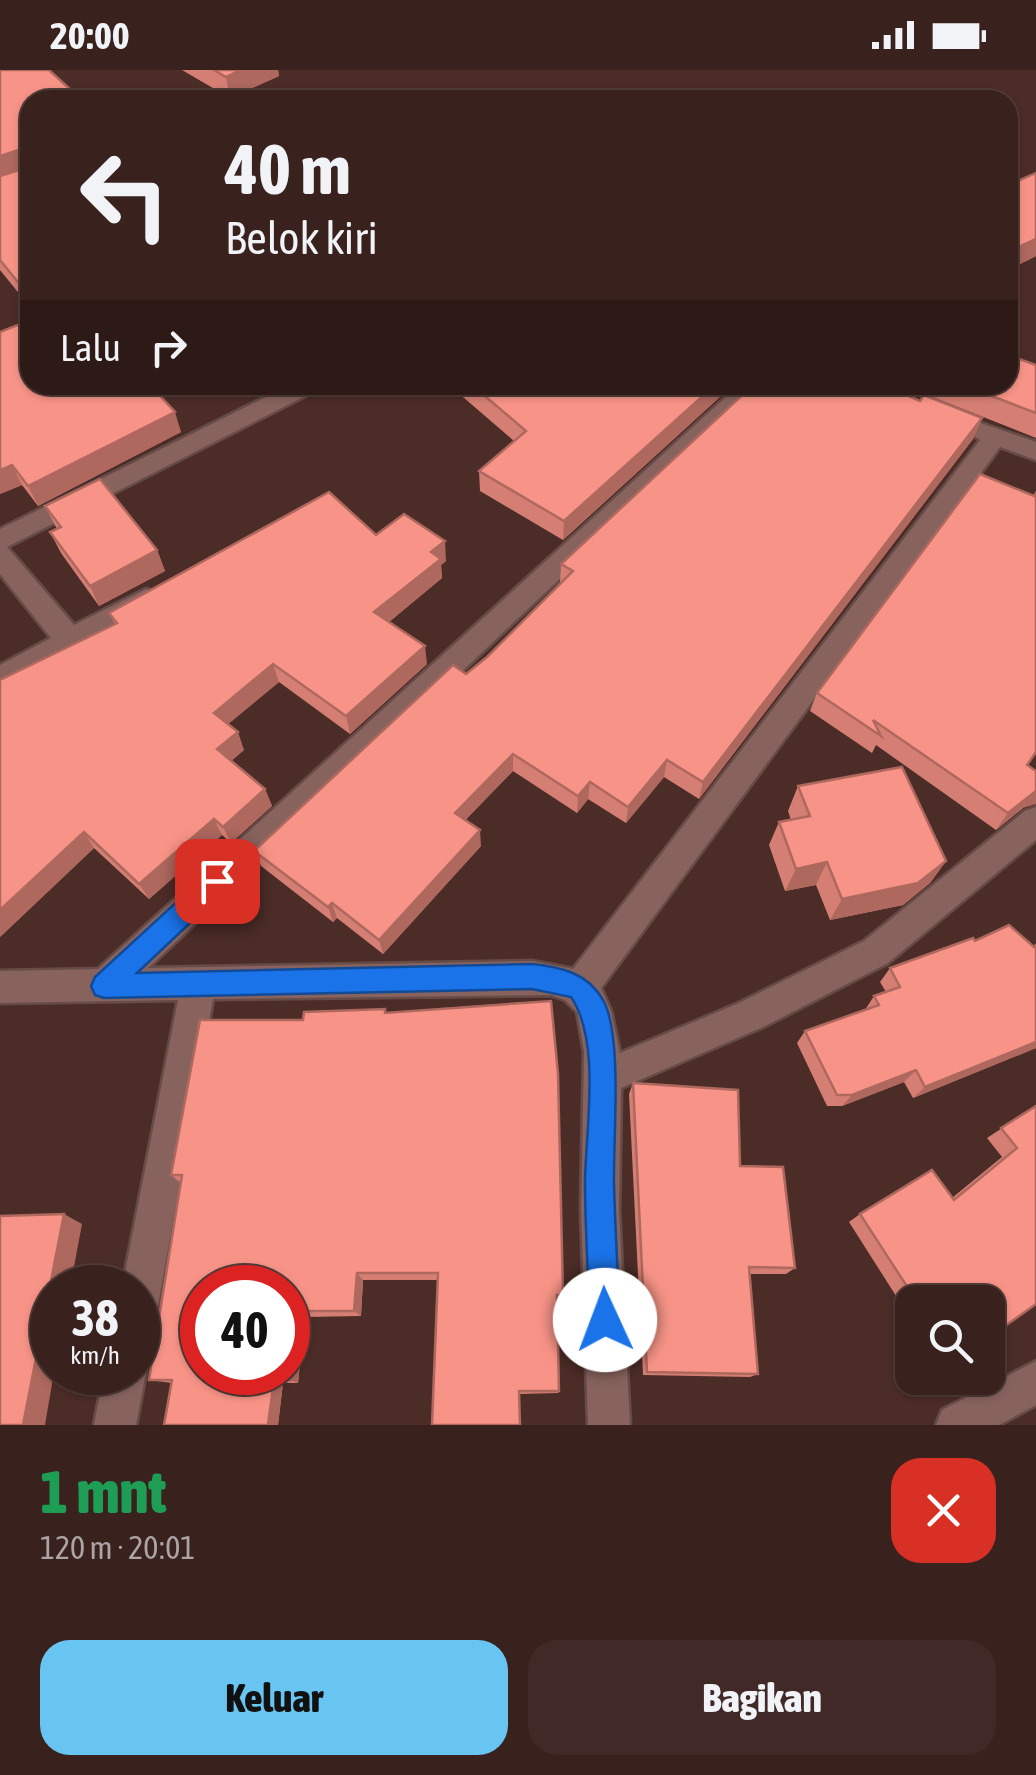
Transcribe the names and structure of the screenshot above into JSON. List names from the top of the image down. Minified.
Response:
{"page":{"status":"20:00","turn":["40 m","Belok kiri"],"then":"Lalu","speed":"38 km/h","limit":"40","heading":["1 mnt","120 m · 20:01"],"buttons":["Keluar","Bagikan"]}}
